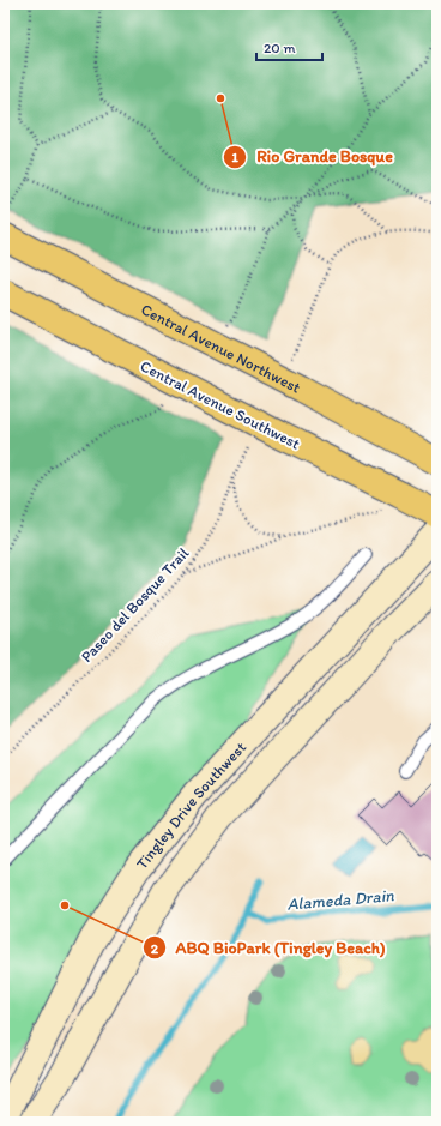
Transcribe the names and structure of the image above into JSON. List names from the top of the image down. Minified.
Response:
{"streets":{"main road":["Central Avenue Northwest","Central Avenue Southwest"],"street":["Tingley Drive Southwest"],"path":["Paseo del Bosque Trail"]},"water":["Alameda Drain"],"places":["Rio Grande Bosque","ABQ BioPark (Tingley Beach)"],"scale_bar":"20 m"}
